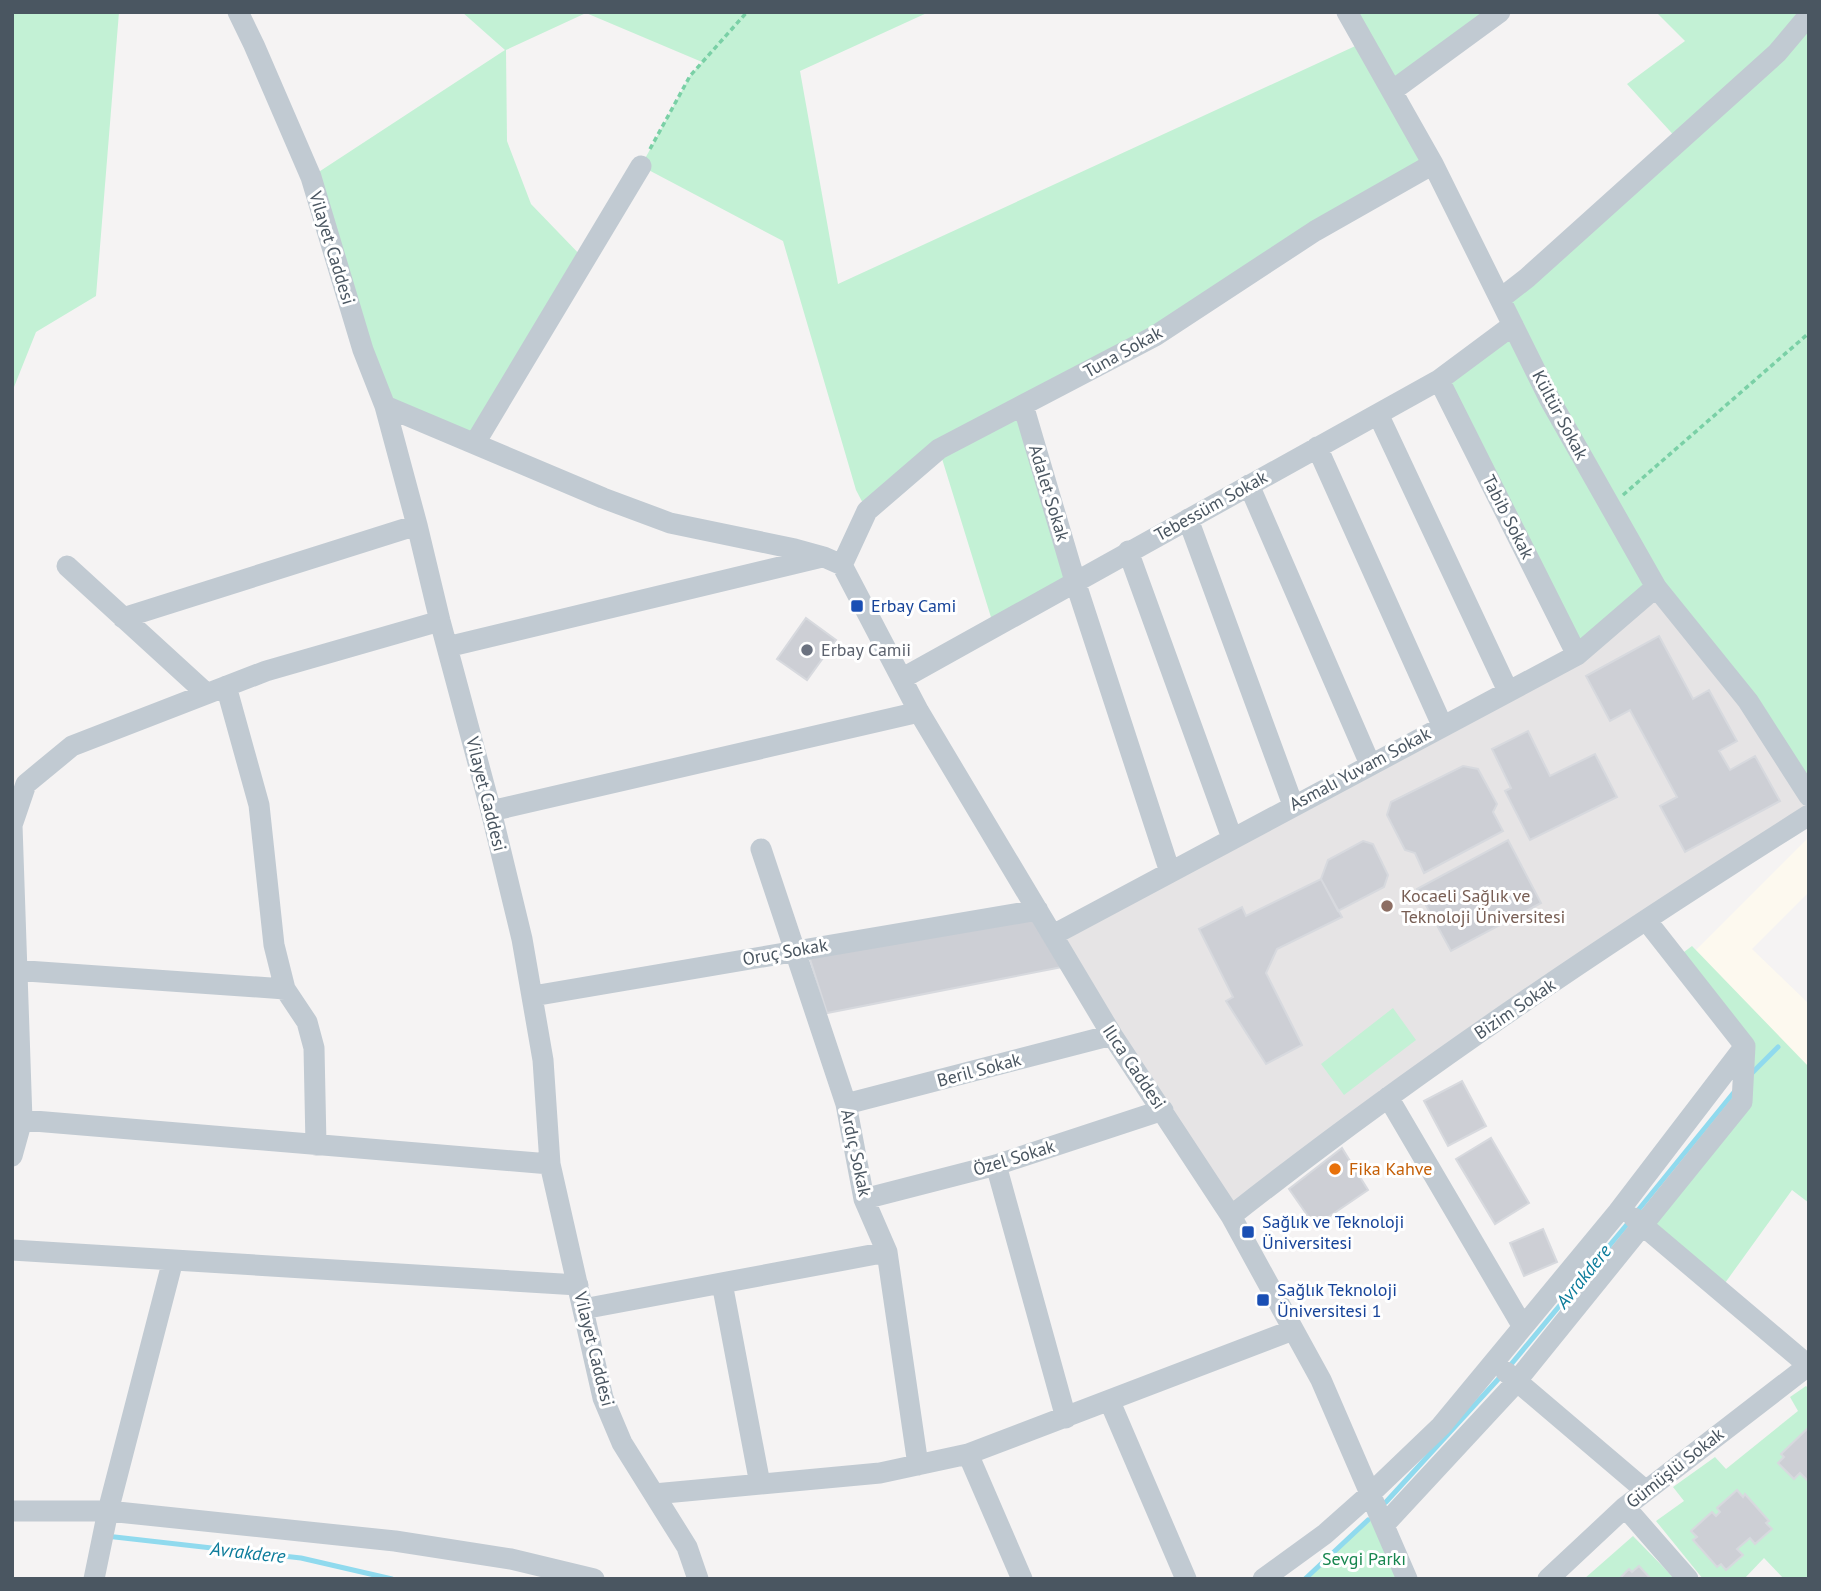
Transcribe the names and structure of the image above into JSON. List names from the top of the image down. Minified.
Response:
{"streets":{"street":["Vilayet Caddesi","Tuna Sokak","Kültür Sokak","Adalet Sokak","Tebessüm Sokak","Tabib Sokak","Asmalı Yuvam Sokak","Oruç Sokak","Bizim Sokak","Ilıca Caddesi","Beril Sokak","Ardıç Sokak","Özel Sokak","Gümüşlü Sokak"]},"crossings":[["Vilayet Caddesi","Oruç Sokak"],["Tuna Sokak","Kültür Sokak"],["Tuna Sokak","Adalet Sokak"],["Tuna Sokak","Ilıca Caddesi"],["Kültür Sokak","Tebessüm Sokak"],["Kültür Sokak","Asmalı Yuvam Sokak"],["Adalet Sokak","Tebessüm Sokak"],["Adalet Sokak","Asmalı Yuvam Sokak"],["Tebessüm Sokak","Tabib Sokak"],["Tebessüm Sokak","Ilıca Caddesi"],["Tabib Sokak","Asmalı Yuvam Sokak"],["Asmalı Yuvam Sokak","Ilıca Caddesi"],["Oruç Sokak","Ilıca Caddesi"],["Oruç Sokak","Ardıç Sokak"],["Bizim Sokak","Ilıca Caddesi"],["Ilıca Caddesi","Beril Sokak"],["Ilıca Caddesi","Özel Sokak"],["Beril Sokak","Ardıç Sokak"],["Ardıç Sokak","Özel Sokak"]],"water":["Avrakdere"],"parks":["Sevgi Parkı"],"places":{"transit":["Erbay Cami","Sağlık ve Teknoloji Üniversitesi","Sağlık Teknoloji Üniversitesi 1"],"other":["Erbay Camii","Kocaeli Sağlık ve Teknoloji Üniversitesi","Fika Kahve"]}}
